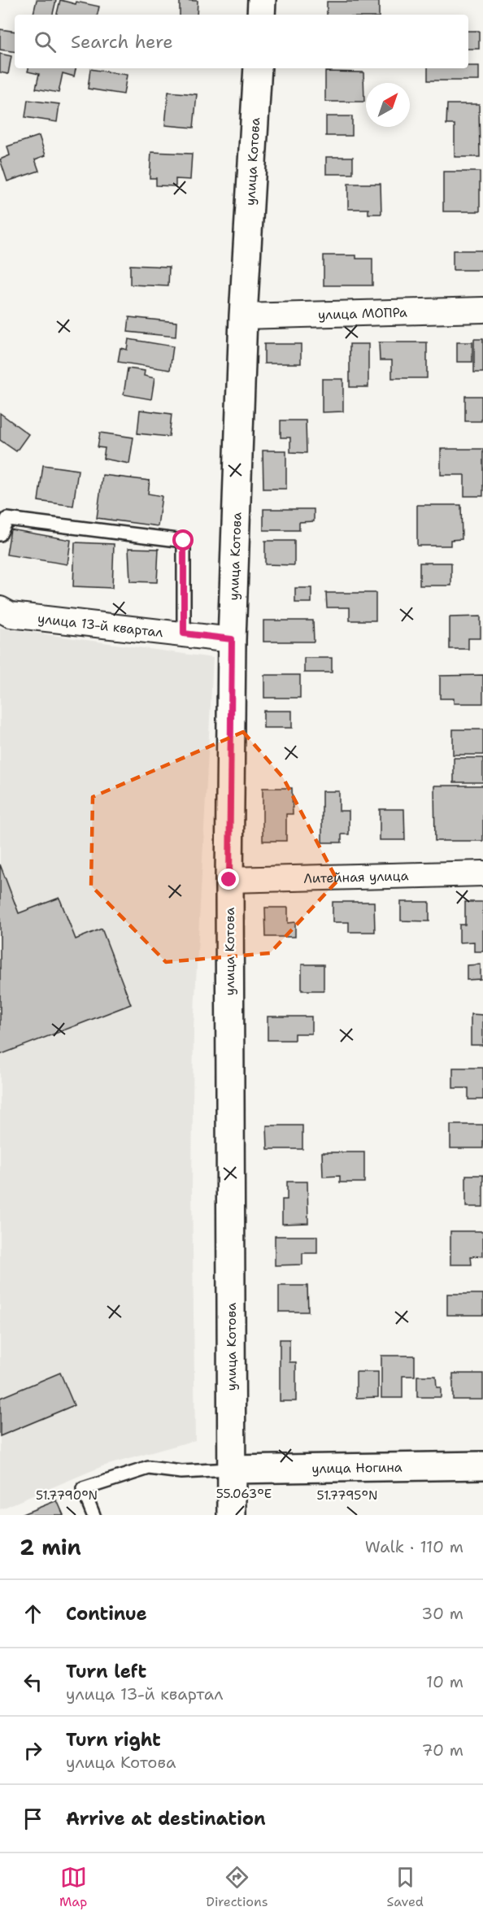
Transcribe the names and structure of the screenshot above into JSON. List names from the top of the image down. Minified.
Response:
{"streets":{"street":["улица Котова","улица МОПРа","улица 13-й квартал","Литейная улица","улица Ногина"]},"crossings":[["улица Котова","улица МОПРа"],["улица Котова","улица 13-й квартал"],["улица Котова","Литейная улица"],["улица Котова","улица Ногина"]],"north":"top right","page":{"search":"Search here","heading":["2 min","Walk · 110 m"],"list":[["Continue","30 m"],["Turn left","улица 13-й квартал","10 m"],["Turn right","улица Котова","70 m"],"Arrive at destination"],"nav":["Map","Directions","Saved"]},"coordinates":["55.063°E","51.7790°N","51.7795°N"]}
